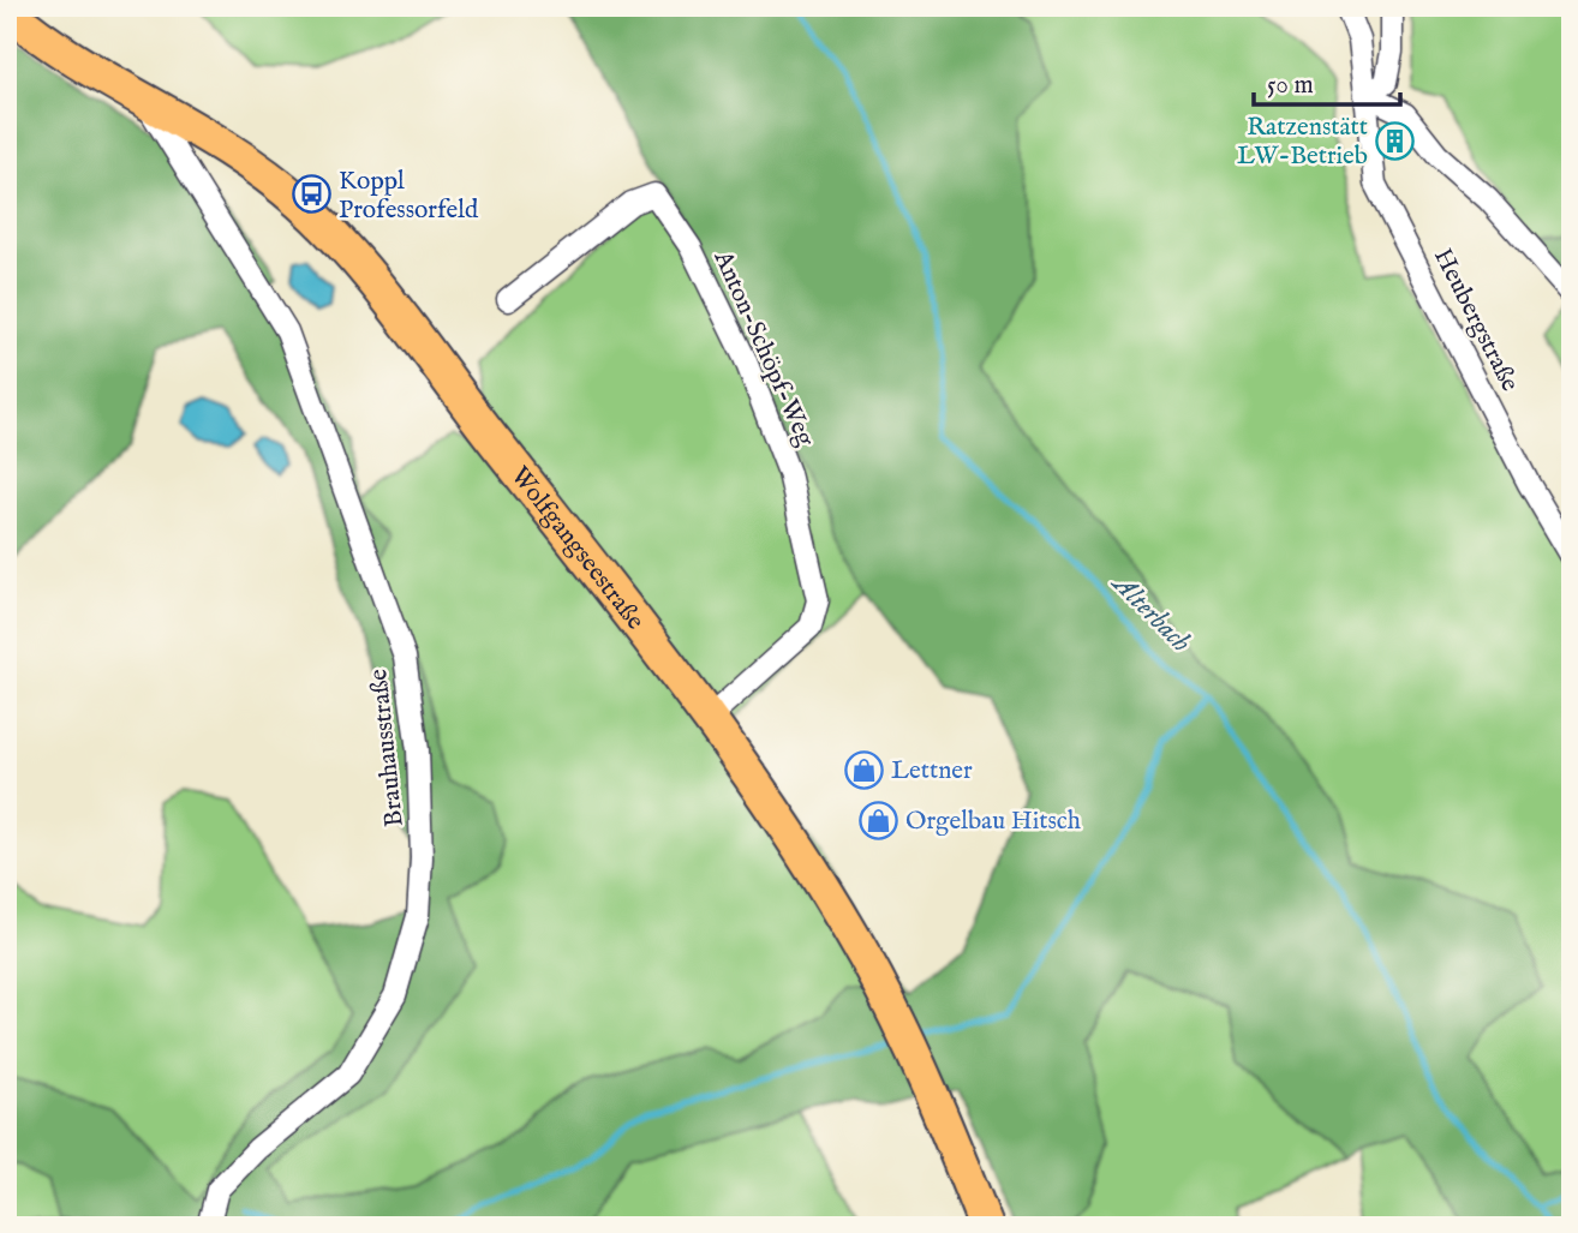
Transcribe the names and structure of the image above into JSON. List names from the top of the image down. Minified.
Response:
{"streets":{"main road":["Wolfgangseestraße"],"street":["Heubergstraße","Anton-Schöpf-Weg","Brauhausstraße"]},"crossings":[["Anton-Schöpf-Weg","Wolfgangseestraße"],["Wolfgangseestraße","Brauhausstraße"]],"water":["Alterbach"],"places":{"building":["Ratzenstätt LW-Betrieb"],"bus stop":["Koppl Professorfeld"],"shop":["Lettner","Orgelbau Hitsch"]},"scale_bar":"50 m"}
